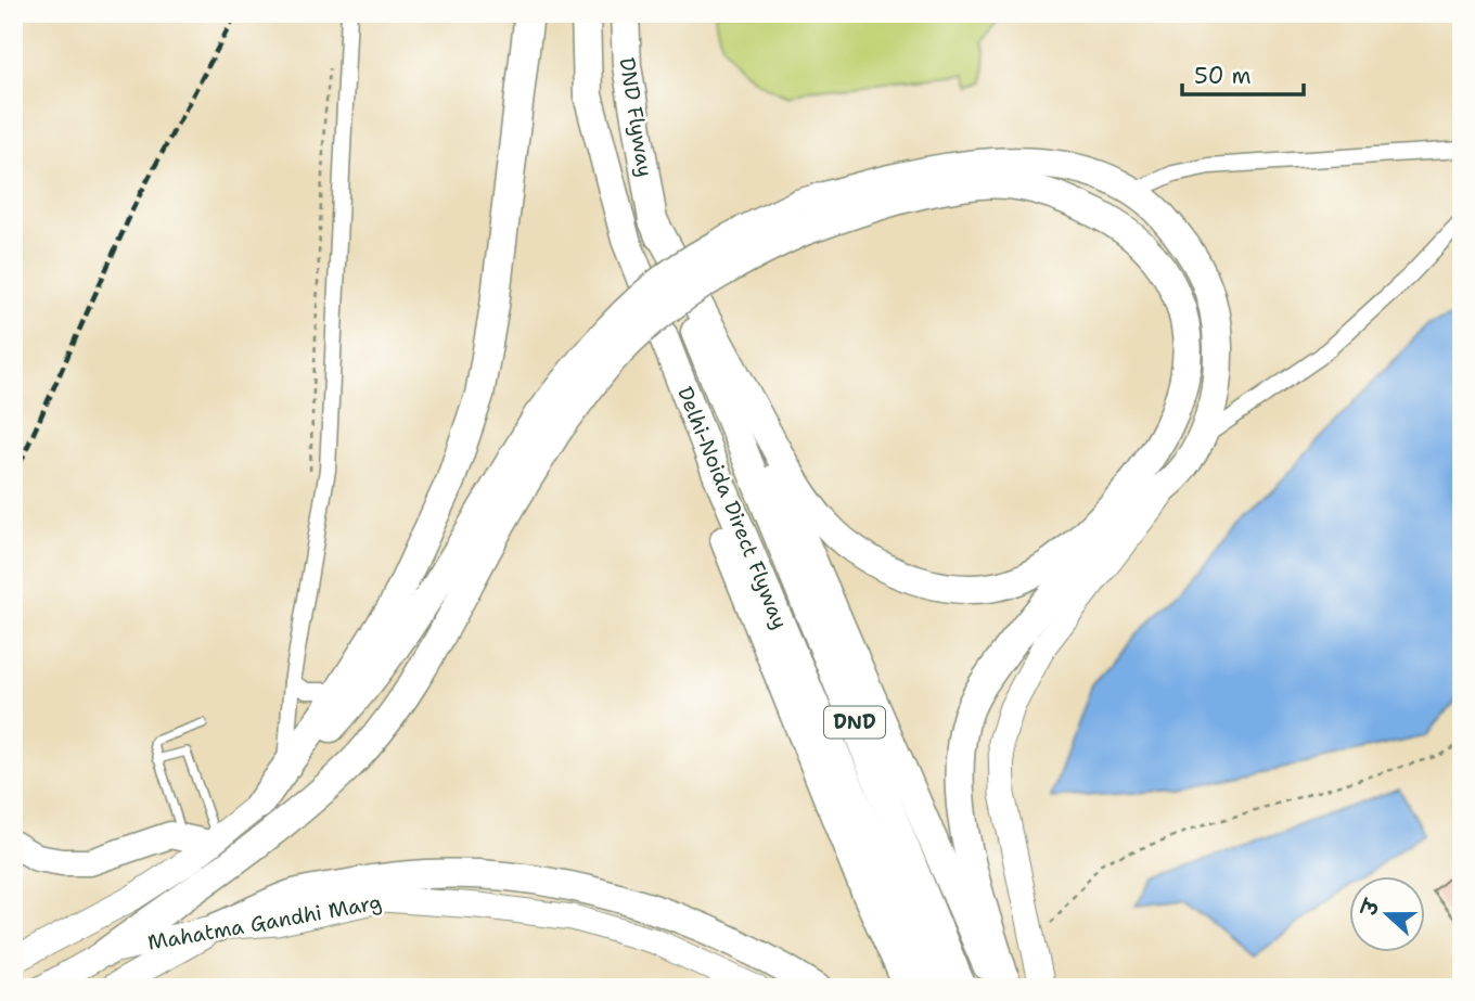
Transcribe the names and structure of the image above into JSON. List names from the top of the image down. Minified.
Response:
{"streets":{"highway":["DND Flyway","Delhi-Noida Direct Flyway","DND"],"main road":["Mahatma Gandhi Marg"]},"crossings":[["DND Flyway","Delhi-Noida Direct Flyway"]],"scale_bar":"50 m","north":"left"}
